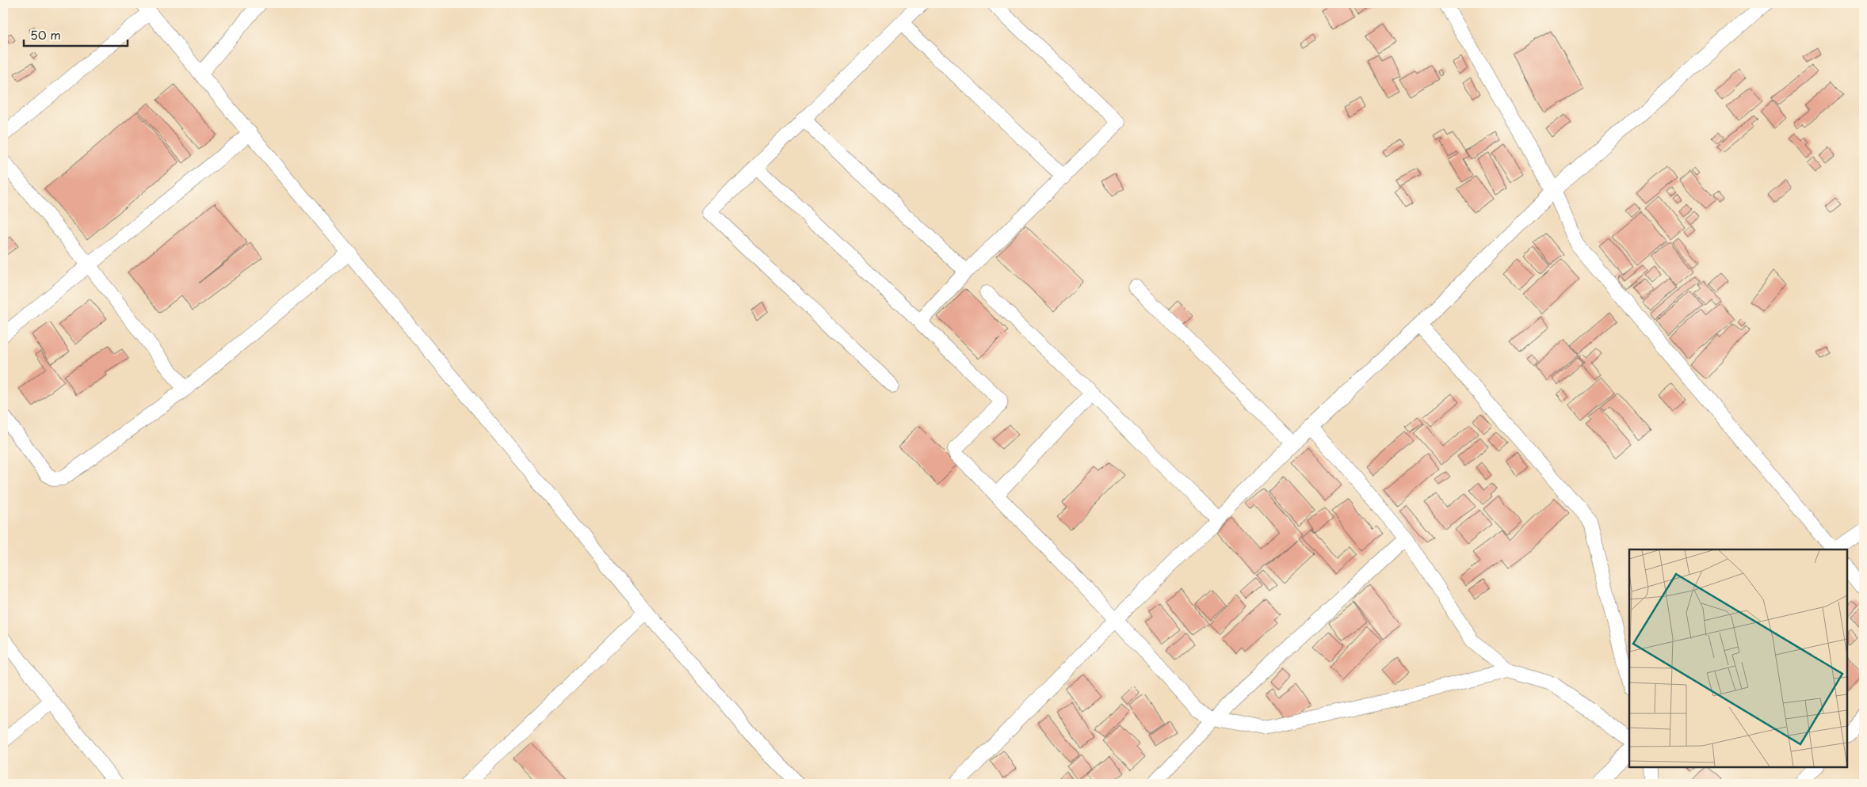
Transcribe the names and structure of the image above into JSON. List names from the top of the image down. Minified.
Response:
{"scale_bar":"50 m"}
